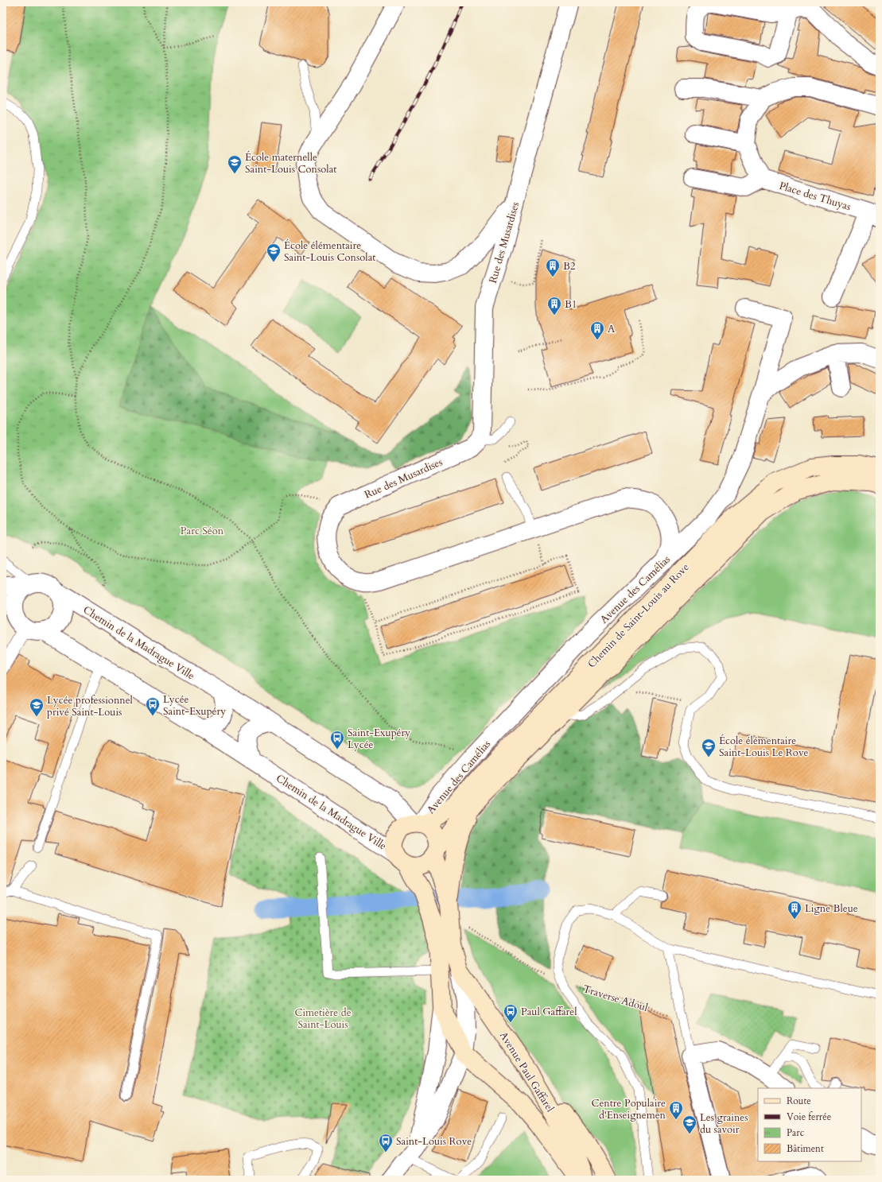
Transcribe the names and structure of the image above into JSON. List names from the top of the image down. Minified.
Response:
{"streets":{"main road":["Chemin de Saint-Louis au Rove","Avenue Paul Gaffarel"],"street":["Place des Thuyas","Rue des Musardises","Avenue des Camélias","Chemin de la Madrague Ville"],"path":["Traverse Adoul"]},"crossings":[["Avenue des Camélias","Chemin de Saint-Louis au Rove"],["Avenue des Camélias","Chemin de la Madrague Ville"],["Chemin de Saint-Louis au Rove","Chemin de la Madrague Ville"],["Chemin de Saint-Louis au Rove","Avenue Paul Gaffarel"]],"parks":["Parc Séon","Cimetière de Saint-Louis"],"places":{"school or university":["École maternelle Saint-Louis Consolat","École élémentaire Saint-Louis Consolat","Lycée professionnel privé Saint-Louis","École élémentaire Saint-Louis Le Rove","Les graines du savoir"],"building":["B2","B1","A","Ligne Bleue","Centre Populaire d'Enseignemen"],"bus stop":["Lycée Saint-Exupéry","Saint-Exupéry Lycée","Paul Gaffarel","Saint-Louis Rove"]},"legend":["Route","Voie ferrée","Parc","Bâtiment"]}
